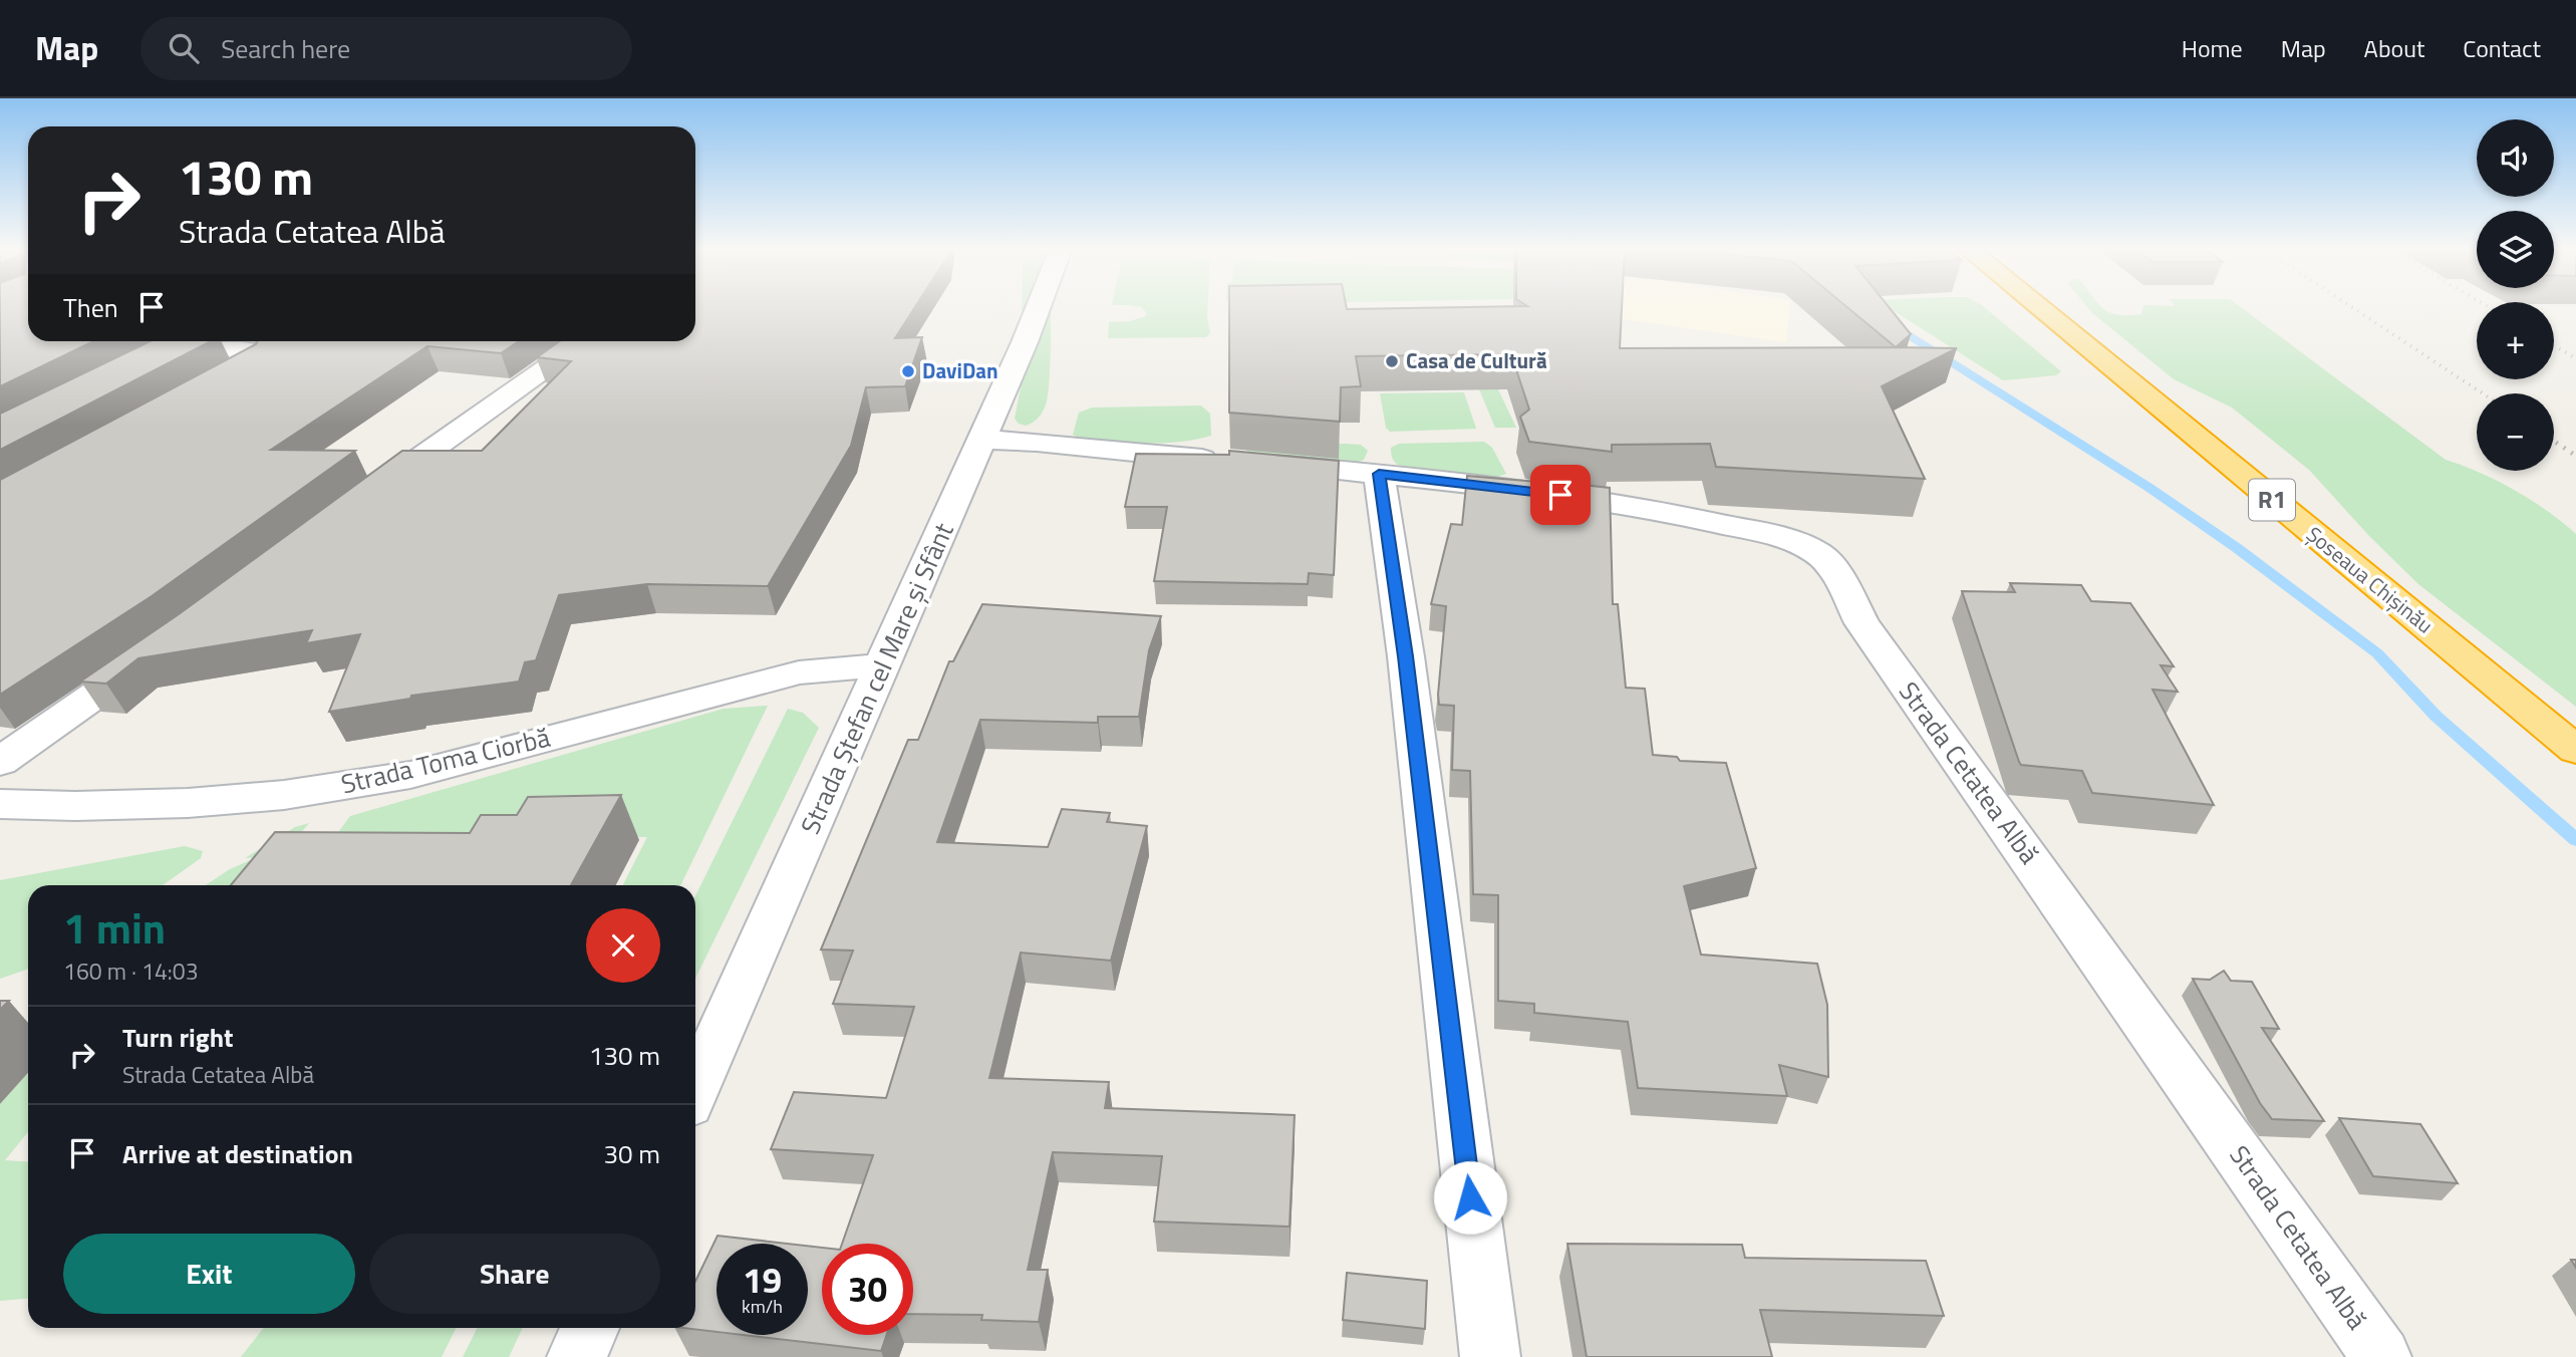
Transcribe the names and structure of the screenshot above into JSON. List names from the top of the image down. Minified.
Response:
{"streets":{"highway":["R1","Șoseaua Chișinău"],"street":["Strada Ștefan cel Mare și Sfânt","Strada Toma Ciorbă","Strada Cetatea Albă"]},"crossings":[["Strada Ștefan cel Mare și Sfânt","Strada Toma Ciorbă"],["Strada Ștefan cel Mare și Sfânt","Strada Cetatea Albă"]],"places":["Casa de Cultură","DaviDan"],"page":{"header":"Map","search":"Search here","nav":["Home","Map","About","Contact"],"map_buttons":["+","−"],"turn":["130 m","Strada Cetatea Albă"],"then":"Then","heading":["1 min","160 m · 14:03"],"list":[{"name":"Turn right","note":"Strada Cetatea Albă","value":"130 m"},{"name":"Arrive at destination","value":"30 m"}],"buttons":["Exit","Share"],"speed":"19 km/h","limit":"30"}}
